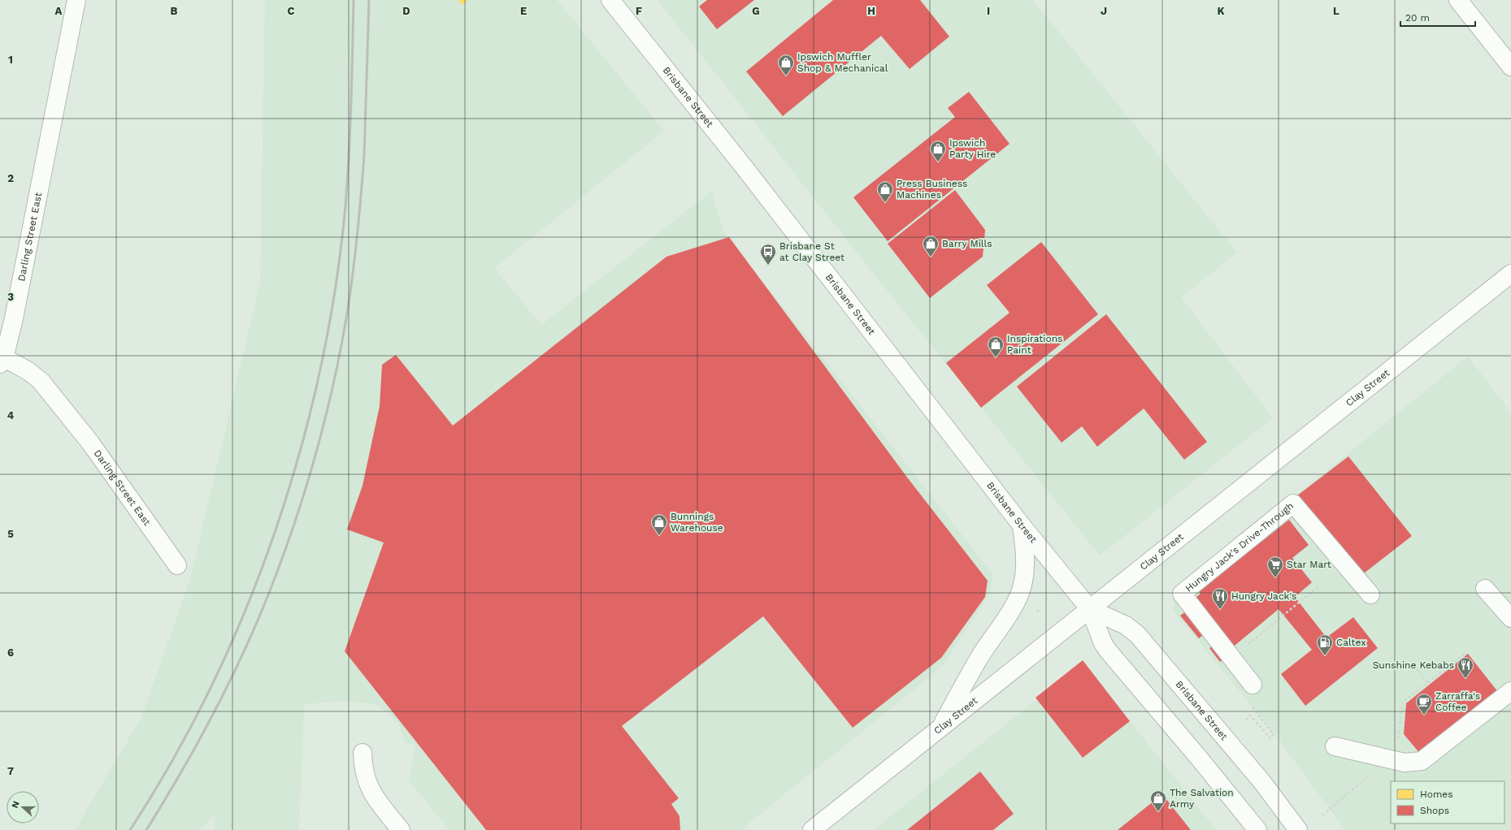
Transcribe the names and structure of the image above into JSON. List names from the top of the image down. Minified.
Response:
{"streets":{"street":["Brisbane Street","Darling Street East","Clay Street","Hungry Jack's Drive-Through"]},"crossings":[["Brisbane Street","Clay Street"]],"places":{"shop":["Ipswich Muffler Shop & Mechanical","Ipswich Party Hire","Press Business Machines","Barry Mills","Inspirations Paint","Bunnings Warehouse","The Salvation Army"],"bus stop":["Brisbane St at Clay Street"],"supermarket":["Star Mart"],"restaurant":["Hungry Jack's","Sunshine Kebabs"],"fuel station":["Caltex"],"cafe":["Zarraffa's Coffee"]},"legend":["Homes","Shops"],"scale_bar":"20 m","north":"left","grid":{"columns":["A","B","C","D","E","F","G","H","I","J","K","L"],"rows":["1","2","3","4","5","6","7"]}}
